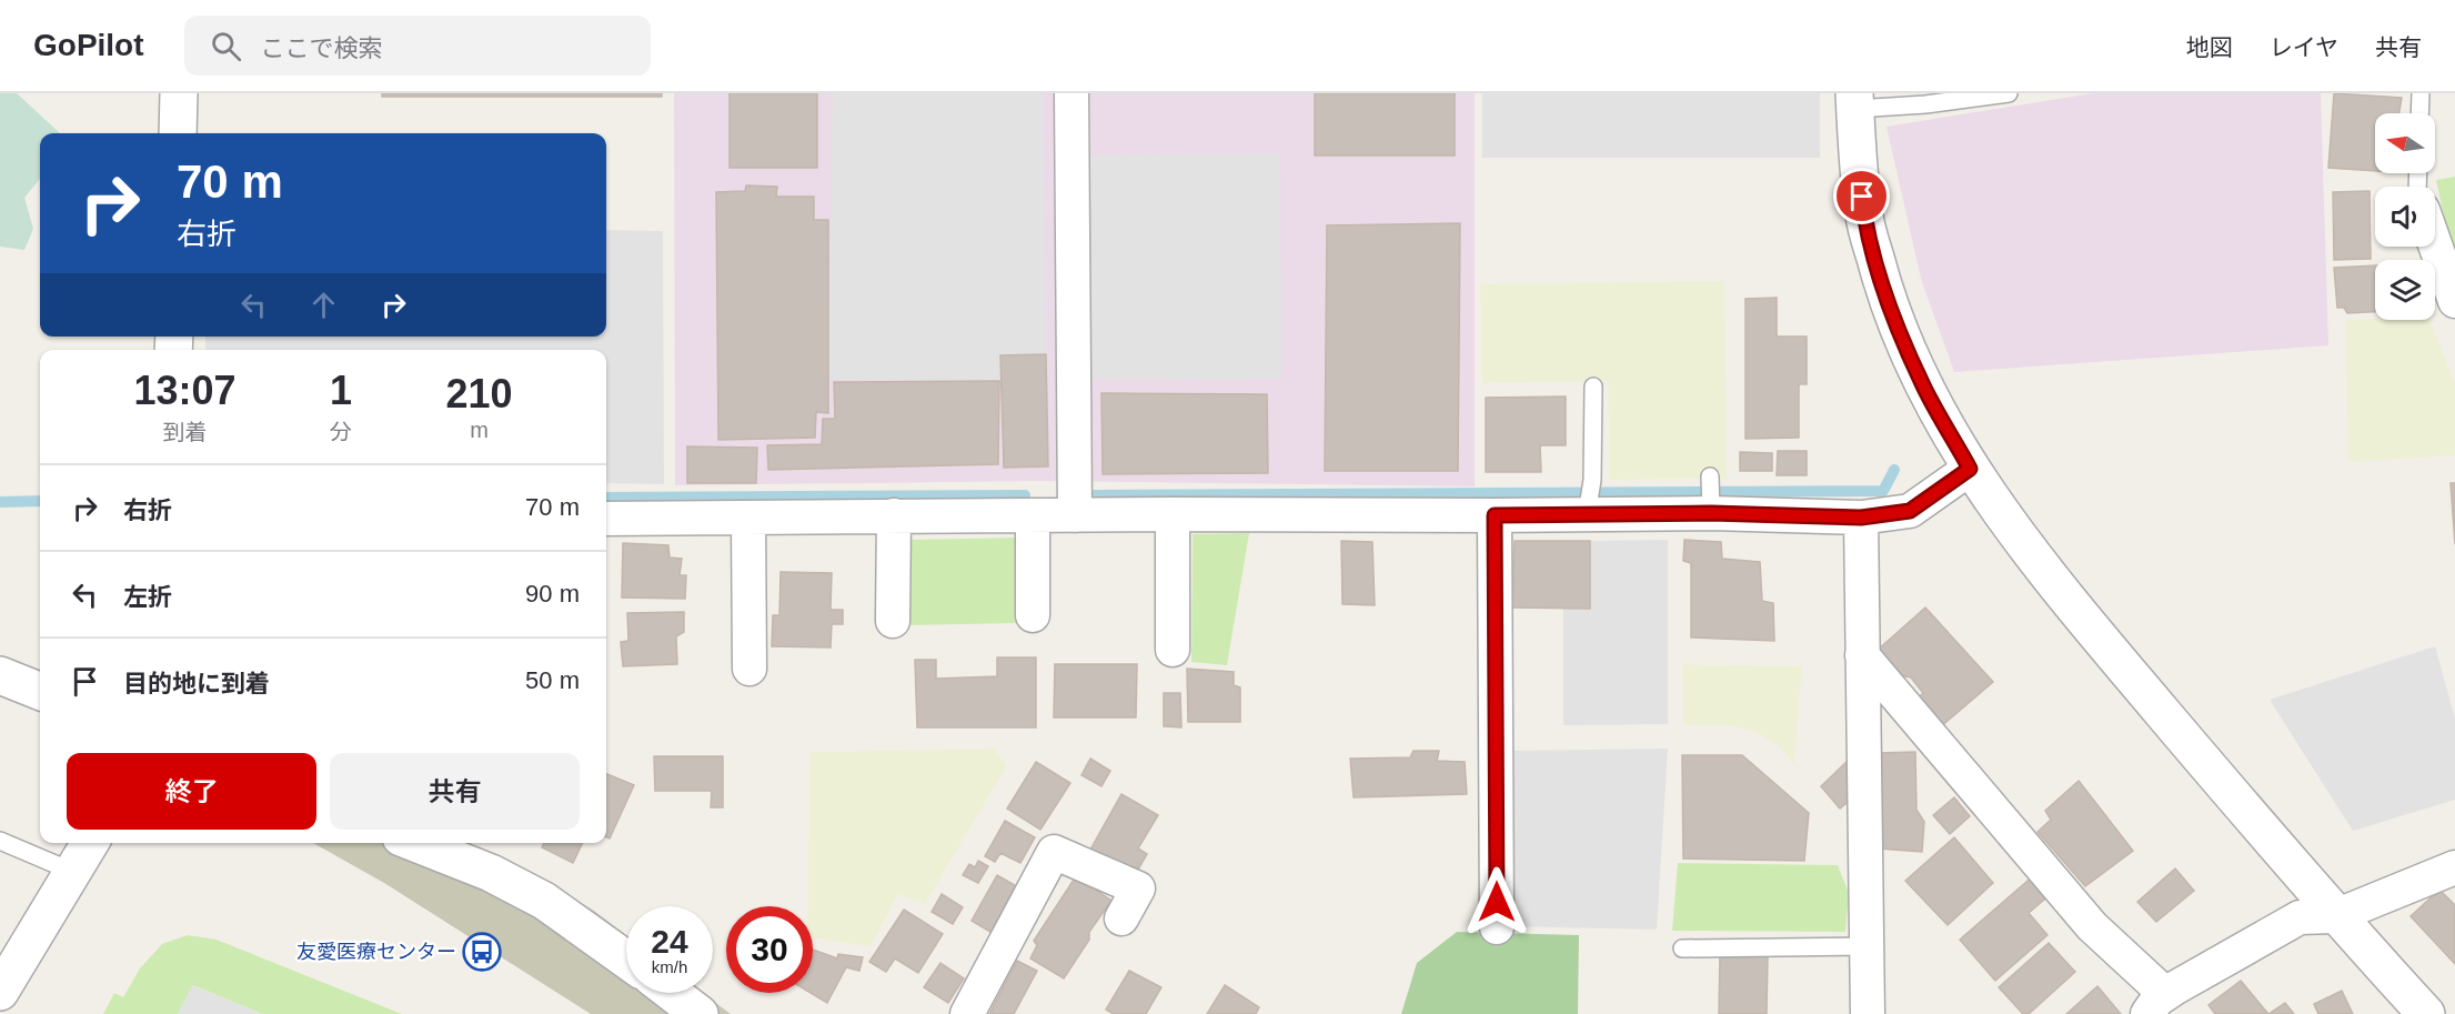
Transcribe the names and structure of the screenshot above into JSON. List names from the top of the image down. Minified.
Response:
{"places":{"bus stop":["友愛医療センター"]},"north":"left","page":{"header":"GoPilot","search":"ここで検索","nav":["地図","レイヤ","共有"],"turn":["70 m","右折"],"eta":["13:07","到着","1","分","210","m"],"list":[{"name":"右折","value":"70 m"},{"name":"左折","value":"90 m"},{"name":"目的地に到着","value":"50 m"}],"buttons":["終了","共有"],"speed":"24 km/h","limit":"30"}}
